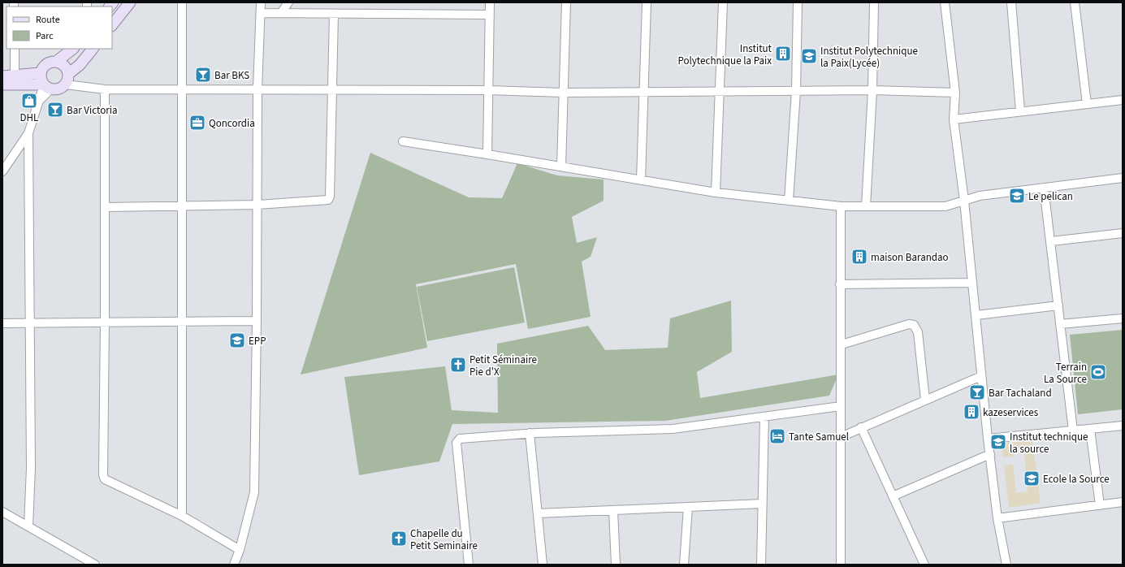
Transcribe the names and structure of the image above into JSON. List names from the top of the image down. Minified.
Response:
{"places":{"building":["Institut Polytechnique la Paix","maison Barandao","kazeservices"],"school or university":["Institut Polytechnique la Paix(Lycée)","Le pelican","EPP","Institut technique la source","Ecole la Source"],"bar":["Bar BKS","Bar Victoria","Bar Tachaland"],"shop":["DHL"],"office":["Qoncordia"],"church":["Petit Séminaire Pie d'X","Chapelle du Petit Seminaire"],"sports":["Terrain La Source"],"hotel":["Tante Samuel"]},"legend":["Route","Parc"]}
